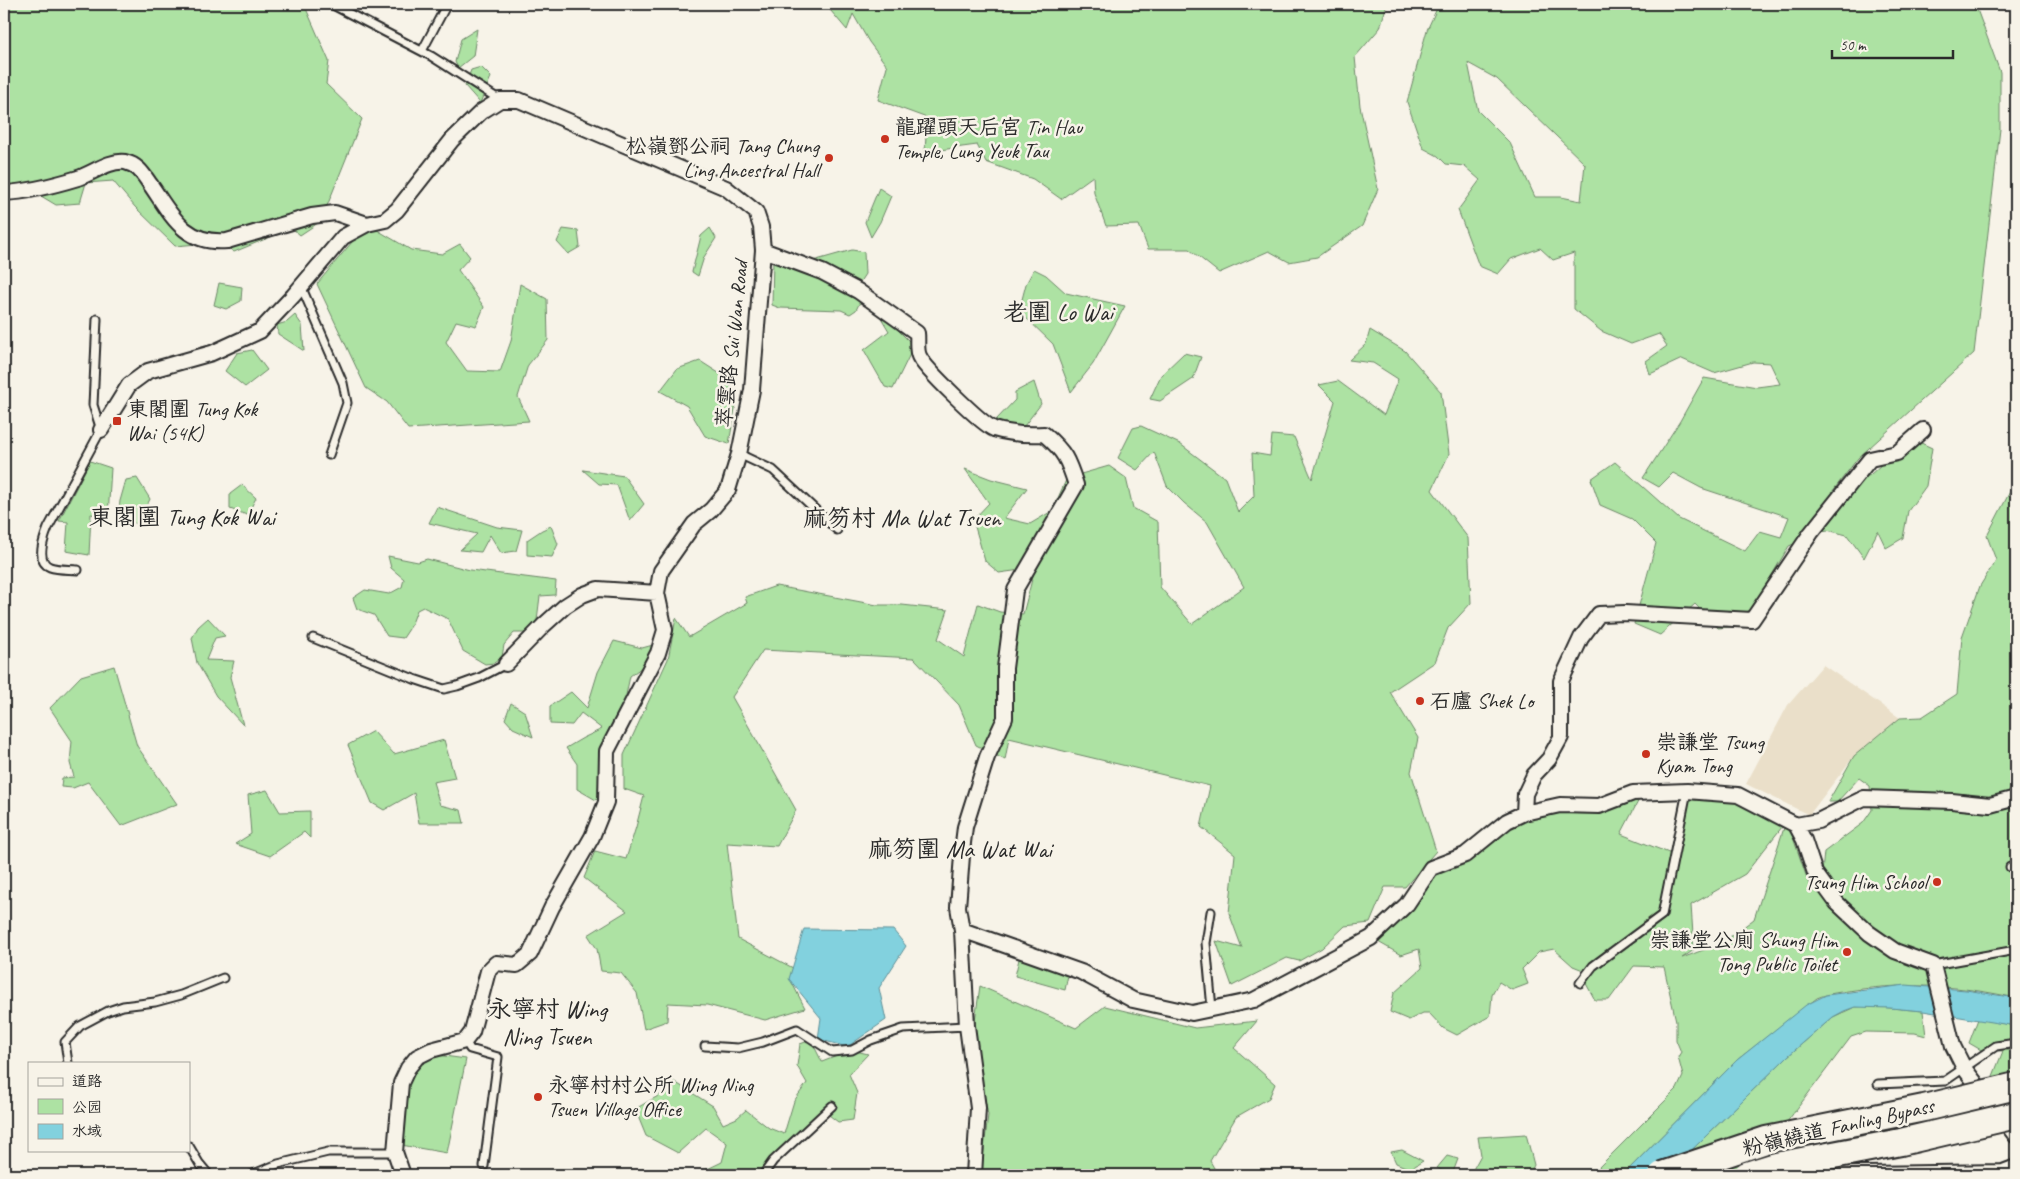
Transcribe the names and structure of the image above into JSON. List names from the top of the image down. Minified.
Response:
{"streets":{"highway":["粉嶺繞道 Fanling Bypass"],"street":["萃雲路 Sui Wan Road"]},"districts":["老圍 Lo Wai","東閣圍 Tung Kok Wai","麻笏村 Ma Wat Tsuen","麻笏圍 Ma Wat Wai","永寧村 Wing Ning Tsuen"],"places":{"other":["龍躍頭天后宮 Tin Hau Temple, Lung Yeuk Tau","松嶺鄧公祠 Tang Chung Ling Ancestral Hall","石廬 Shek Lo","崇謙堂 Tsung Kyam Tong","Tsung Him School","崇謙堂公廁 Shung Him Tong Public Toilet","永寧村村公所 Wing Ning Tsuen Village Office"],"transit":["東閣圍 Tung Kok Wai (54K)"]},"legend":["道路","公园","水域"],"scale_bar":"50 m"}
